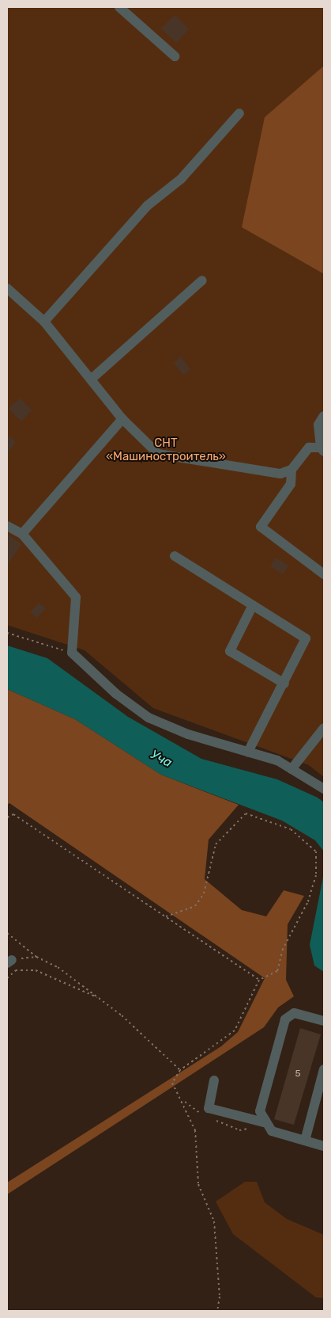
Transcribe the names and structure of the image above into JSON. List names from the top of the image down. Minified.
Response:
{"water":["Уча"],"parks":["СНТ «Машиностроитель»"],"house_numbers":["5"]}
